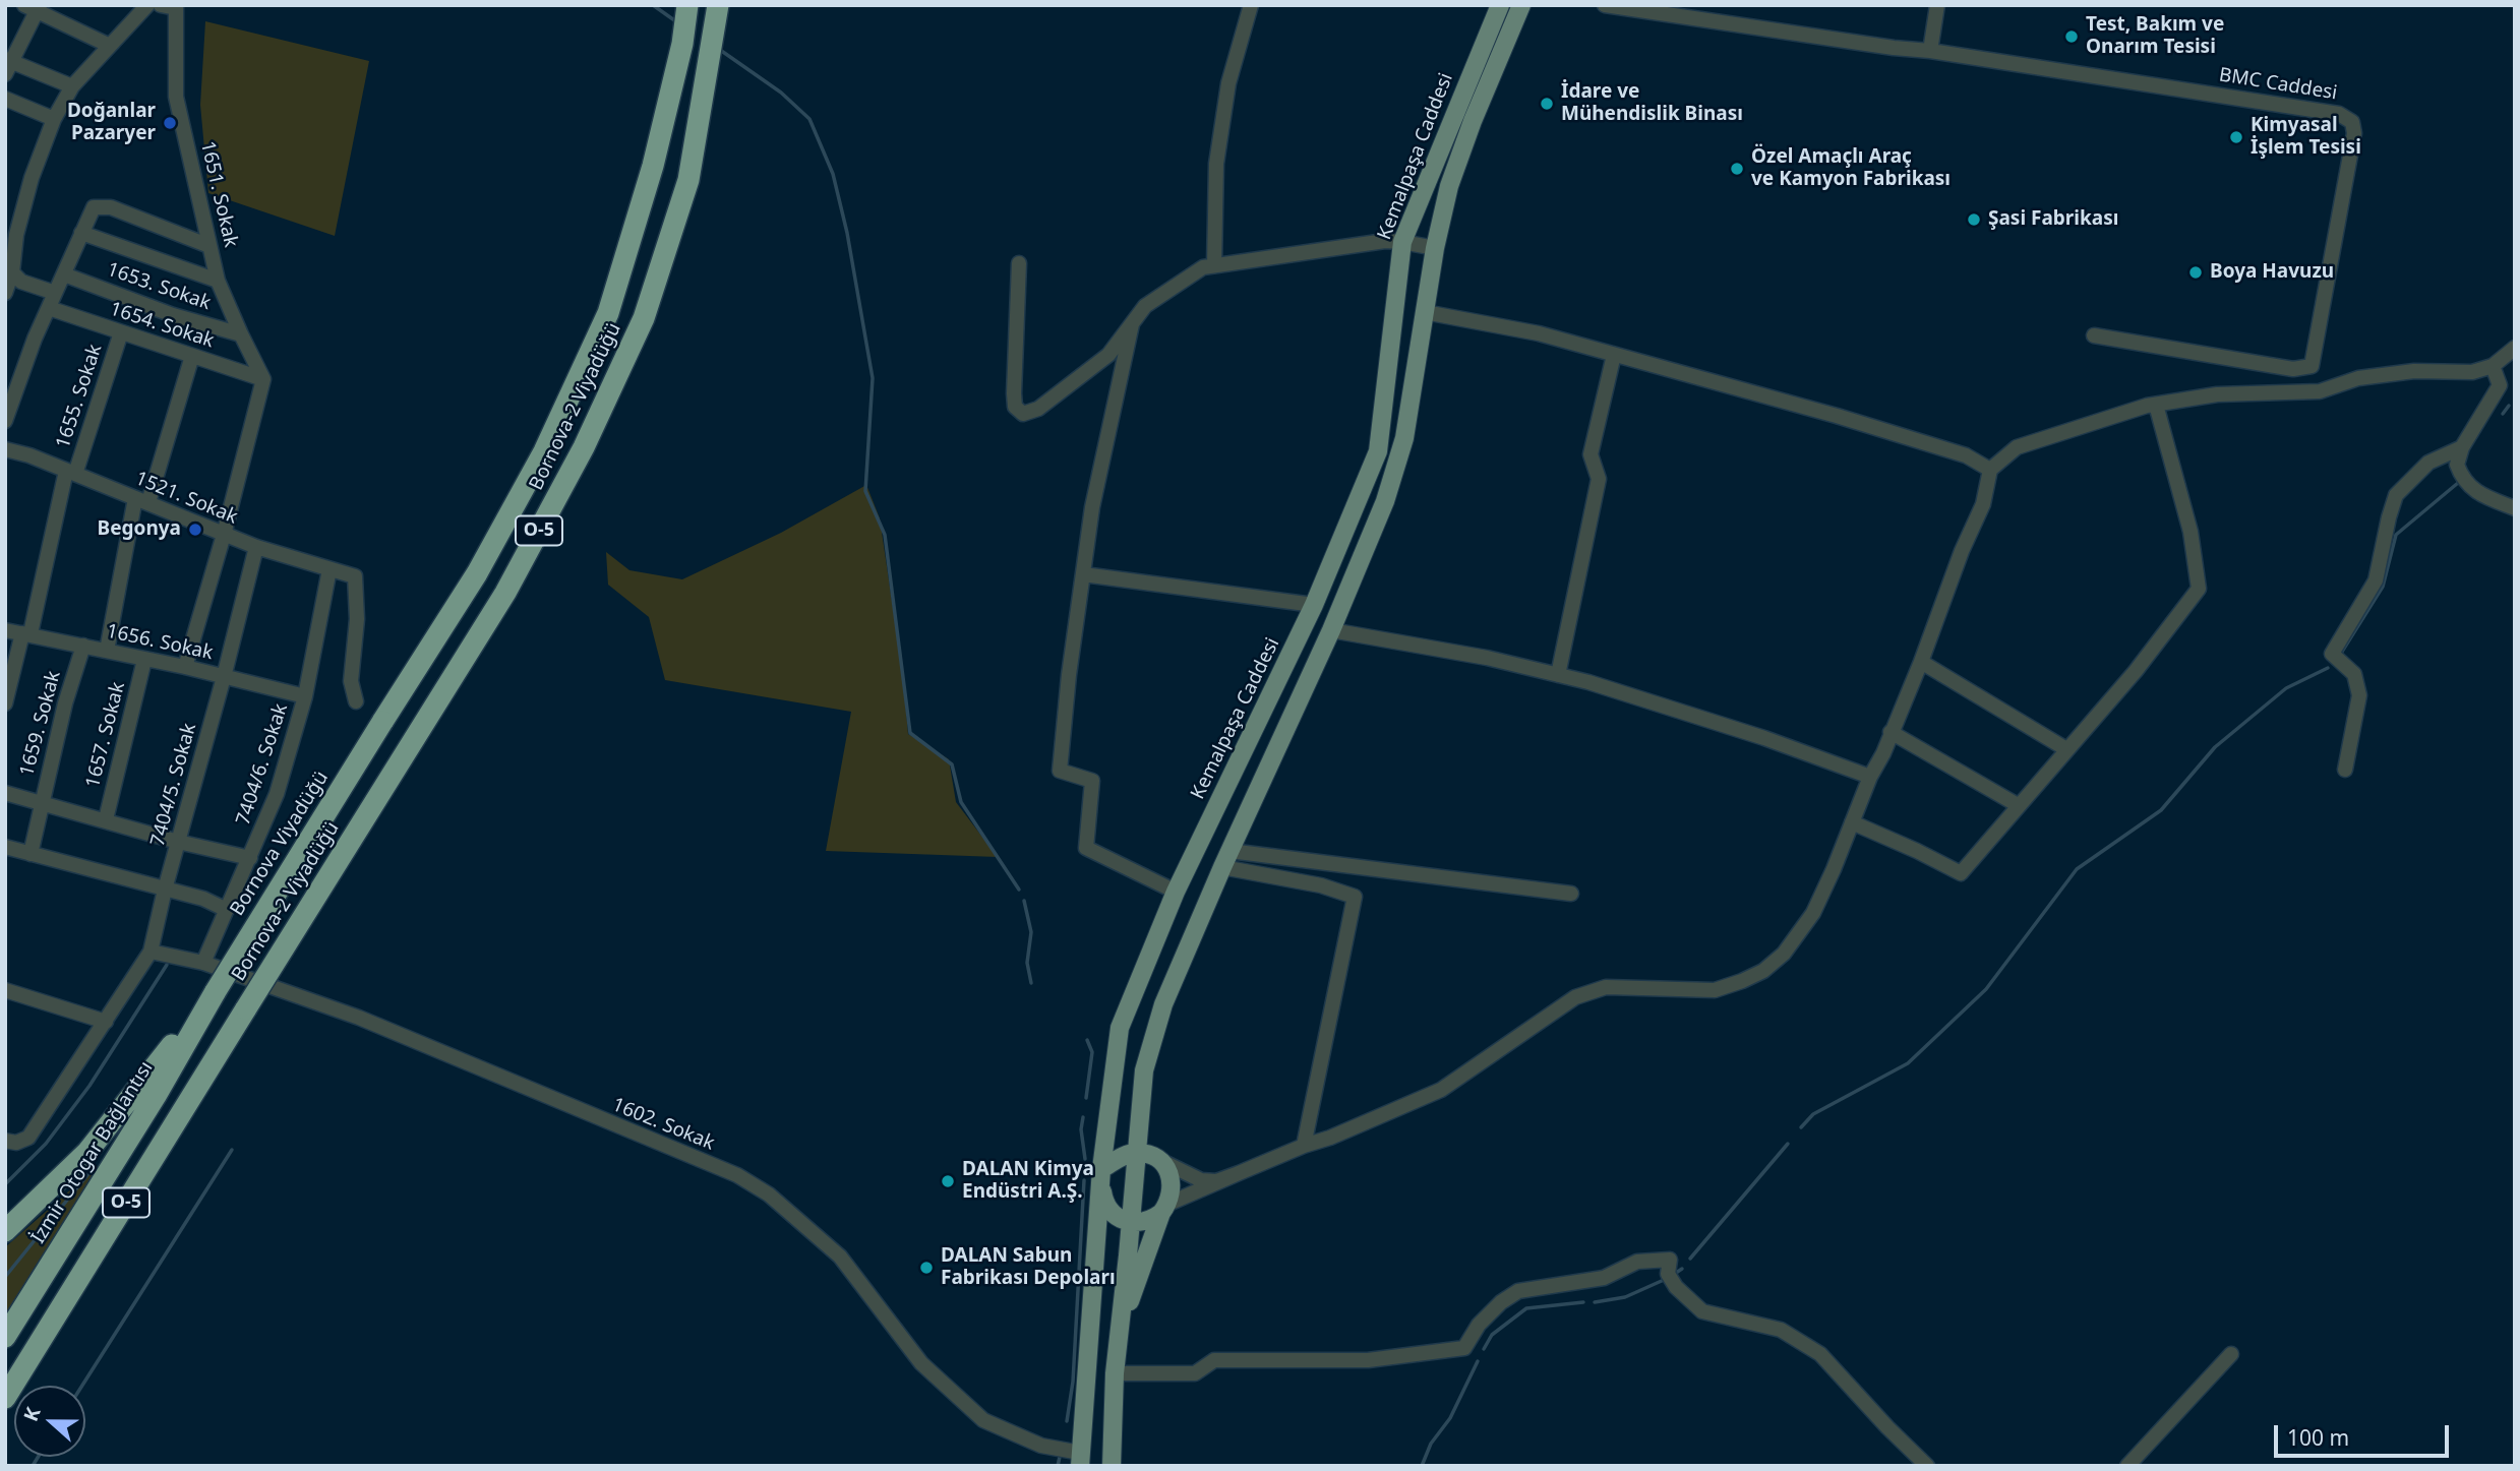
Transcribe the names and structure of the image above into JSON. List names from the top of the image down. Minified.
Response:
{"streets":{"highway":["Bornova-2 Viyadüğü","O-5","Bornova Viyadüğü","İzmir Otogar Bağlantısı"],"main road":["Kemalpaşa Caddesi"],"street":["BMC Caddesi","1651. Sokak","1653. Sokak","1654. Sokak","1655. Sokak","1521. Sokak","1656. Sokak","1659. Sokak","1657. Sokak","7404/6. Sokak","7404/5. Sokak","1602. Sokak"]},"crossings":[["Kemalpaşa Caddesi","1602. Sokak"],["1651. Sokak","1653. Sokak"],["1651. Sokak","1654. Sokak"],["1654. Sokak","1655. Sokak"],["1655. Sokak","1521. Sokak"],["1655. Sokak","1656. Sokak"],["Bornova-2 Viyadüğü","Bornova Viyadüğü"],["1521. Sokak","7404/6. Sokak"],["1521. Sokak","7404/5. Sokak"],["1656. Sokak","1659. Sokak"],["1656. Sokak","1657. Sokak"],["1656. Sokak","7404/6. Sokak"],["1656. Sokak","7404/5. Sokak"],["7404/6. Sokak","1602. Sokak"],["7404/5. Sokak","1602. Sokak"],["Bornova Viyadüğü","İzmir Otogar Bağlantısı"]],"places":["Test, Bakım ve Onarım Tesisi","İdare ve Mühendislik Binası","Doğanlar Pazaryer","Kimyasal İşlem Tesisi","Özel Amaçlı Araç ve Kamyon Fabrikası","Şasi Fabrikası","Boya Havuzu","Begonya","DALAN Kimya Endüstri A.Ş.","DALAN Sabun Fabrikası Depoları"],"scale_bar":"100 m","north":"left"}
